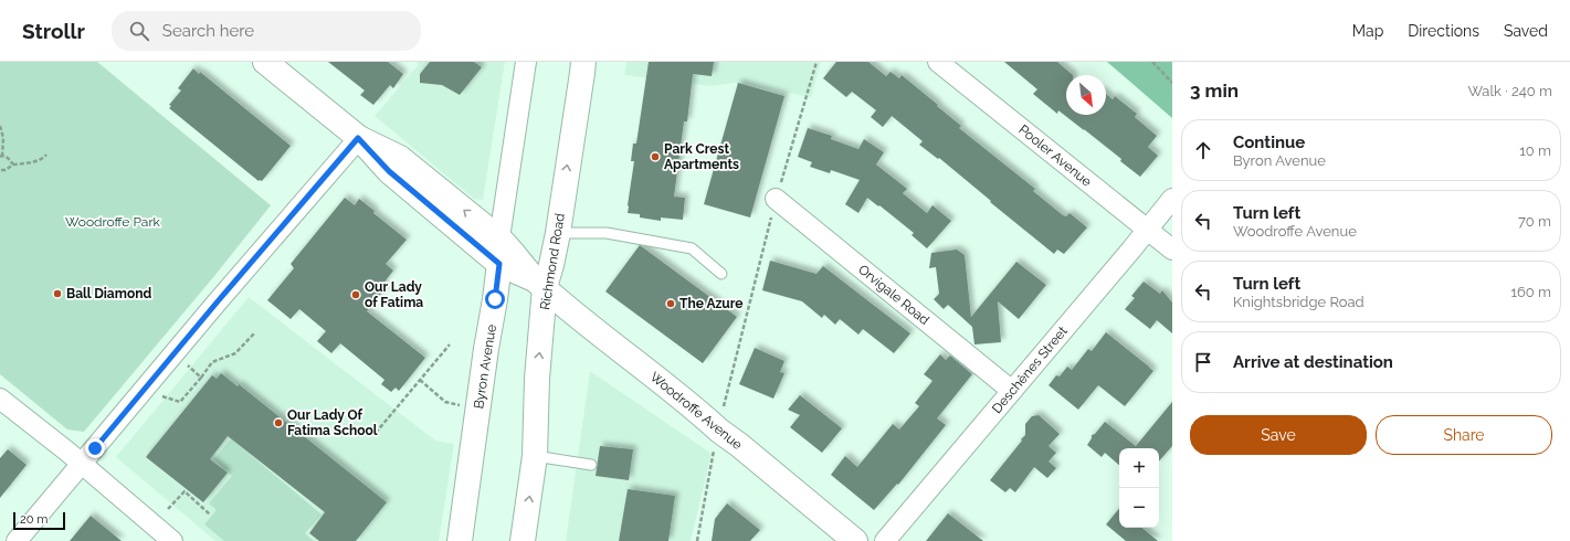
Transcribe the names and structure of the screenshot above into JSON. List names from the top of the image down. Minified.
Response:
{"streets":{"main road":["Richmond Road","Byron Avenue","Woodroffe Avenue"],"street":["Pooler Avenue","Orvigale Road","Deschênes Street"]},"crossings":[["Pooler Avenue","Deschênes Street"],["Richmond Road","Woodroffe Avenue"],["Orvigale Road","Deschênes Street"],["Byron Avenue","Woodroffe Avenue"]],"one_way":["Richmond Road"],"parks":["Woodroffe Park"],"places":["Park Crest Apartments","Ball Diamond","Our Lady of Fatima","The Azure","Our Lady Of Fatima School"],"scale_bar":"20 m","north":"bottom right","page":{"header":"Strollr","search":"Search here","nav":["Map","Directions","Saved"],"heading":["3 min","Walk · 240 m"],"list":[["Continue","Byron Avenue","10 m"],["Turn left","Woodroffe Avenue","70 m"],["Turn left","Knightsbridge Road","160 m"],"Arrive at destination"],"buttons":["Save","Share"],"map_buttons":["+","−"],"scale":"20 m"}}
